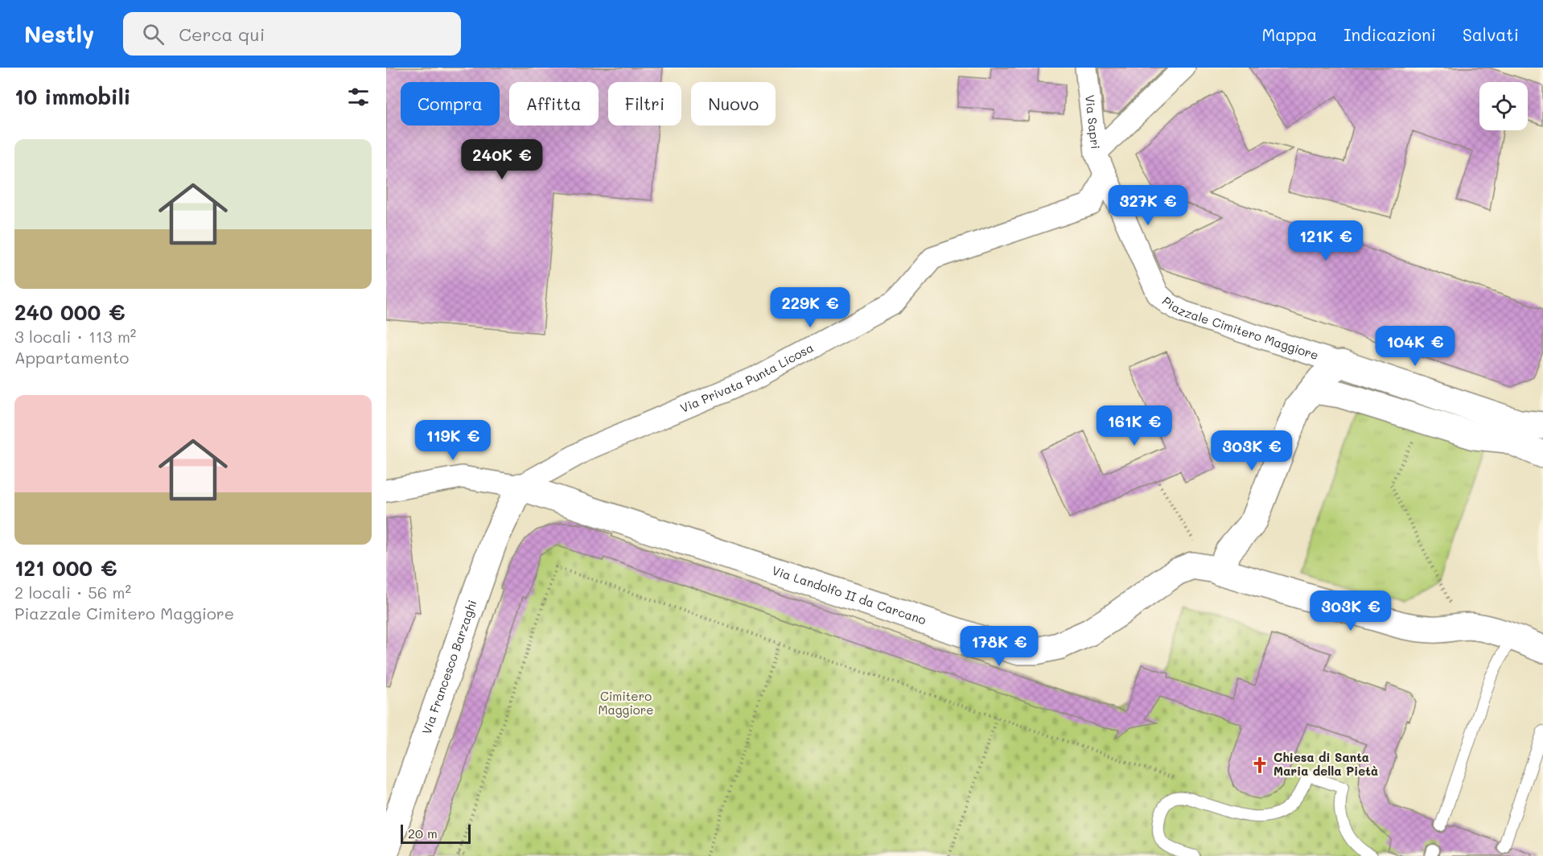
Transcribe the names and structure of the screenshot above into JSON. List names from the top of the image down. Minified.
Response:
{"streets":{"street":["Via Sapri","Piazzale Cimitero Maggiore","Via Privata Punta Licosa","Via Landolfo II da Carcano","Via Francesco Barzaghi"]},"crossings":[["Via Sapri","Piazzale Cimitero Maggiore"],["Via Sapri","Via Privata Punta Licosa"],["Piazzale Cimitero Maggiore","Via Privata Punta Licosa"],["Via Privata Punta Licosa","Via Landolfo II da Carcano"],["Via Privata Punta Licosa","Via Francesco Barzaghi"],["Via Landolfo II da Carcano","Via Francesco Barzaghi"]],"parks":["Cimitero Maggiore"],"places":{"church":["Chiesa di Santa Maria della Pietà"]},"scale_bar":"20 m","page":{"header":"Nestly","search":"Cerca qui","nav":["Mappa","Indicazioni","Salvati"],"heading":"10 immobili","chip":["Compra","Affitta","Filtri","Nuovo"],"list":[{"name":"240 000 €","note":"3 locali · 113 m² · Appartamento"},{"name":"121 000 €","note":"2 locali · 56 m² · Piazzale Cimitero Maggiore"}],"price":["240K €","327K €","121K €","229K €","104K €","161K €","119K €","303K €","303K €","178K €"],"scale":"20 m"}}
